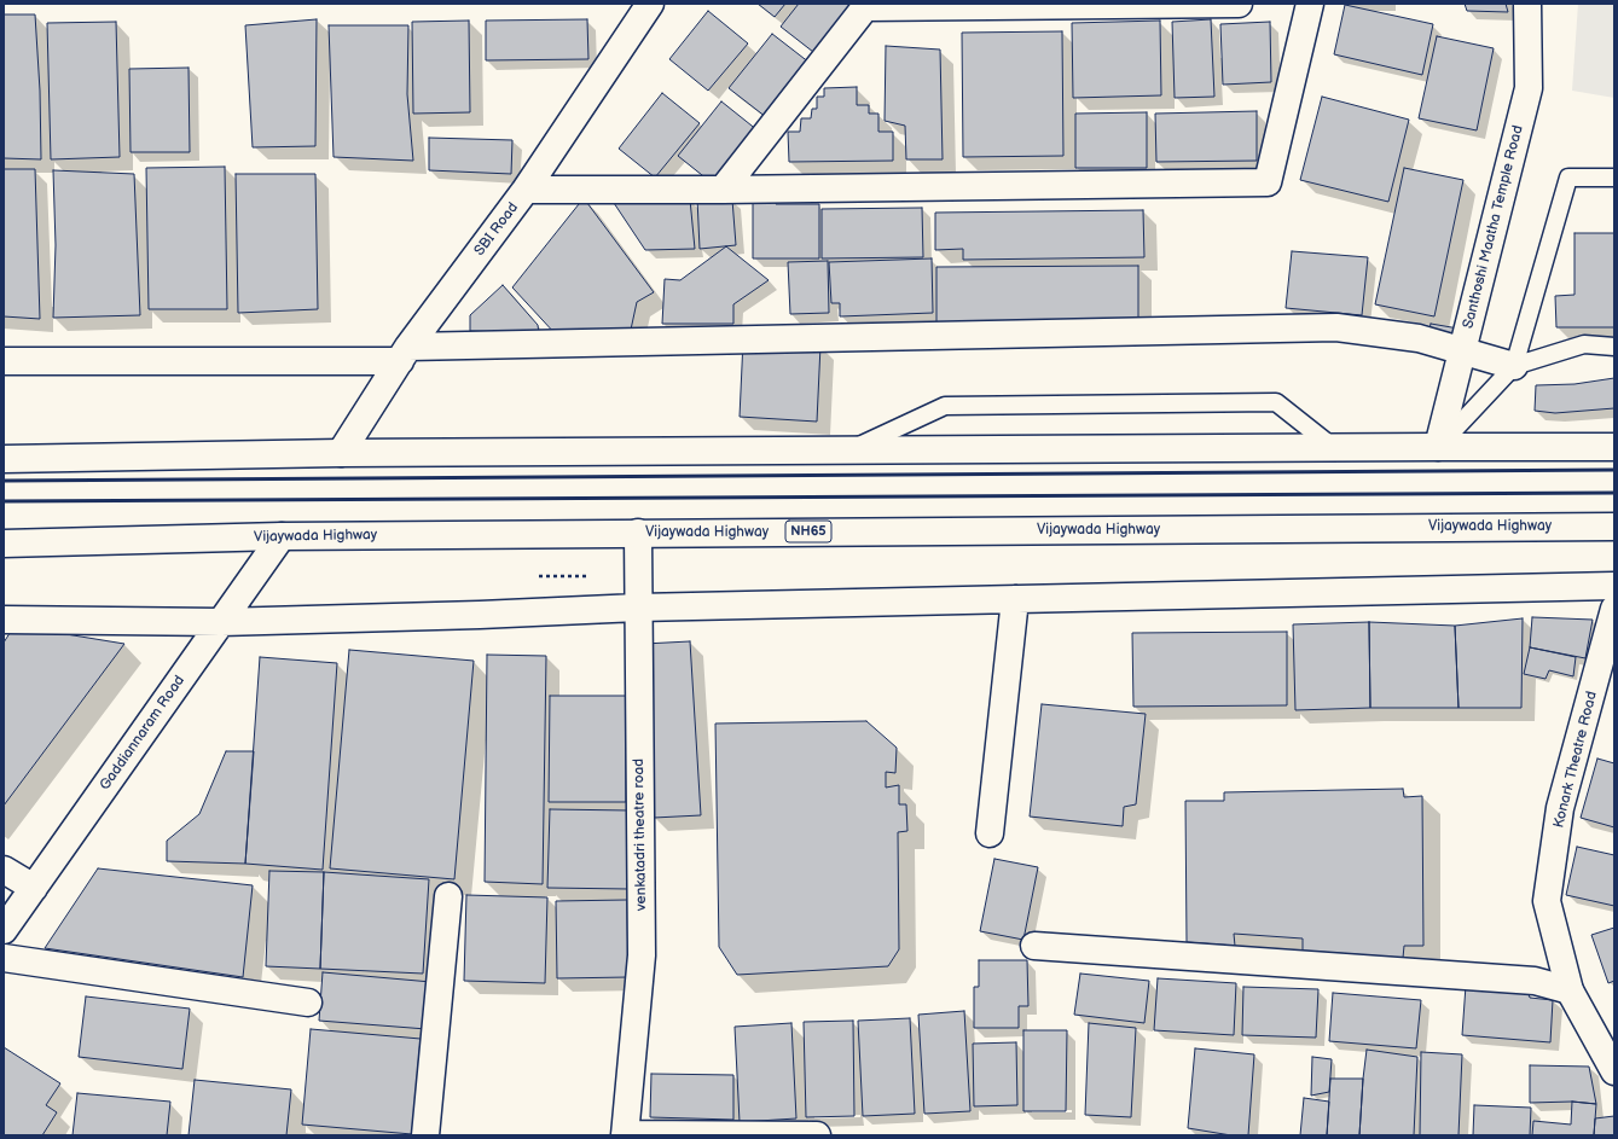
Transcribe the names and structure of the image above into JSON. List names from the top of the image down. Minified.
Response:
{"streets":{"main road":["Santhoshi Maatha Temple Road","SBI Road","Vijaywada Highway","NH65","Gaddiannaram Road","Konark Theatre Road","venkatadri theatre road"]},"crossings":[["Vijaywada Highway","Gaddiannaram Road"],["Vijaywada Highway","venkatadri theatre road"]]}
